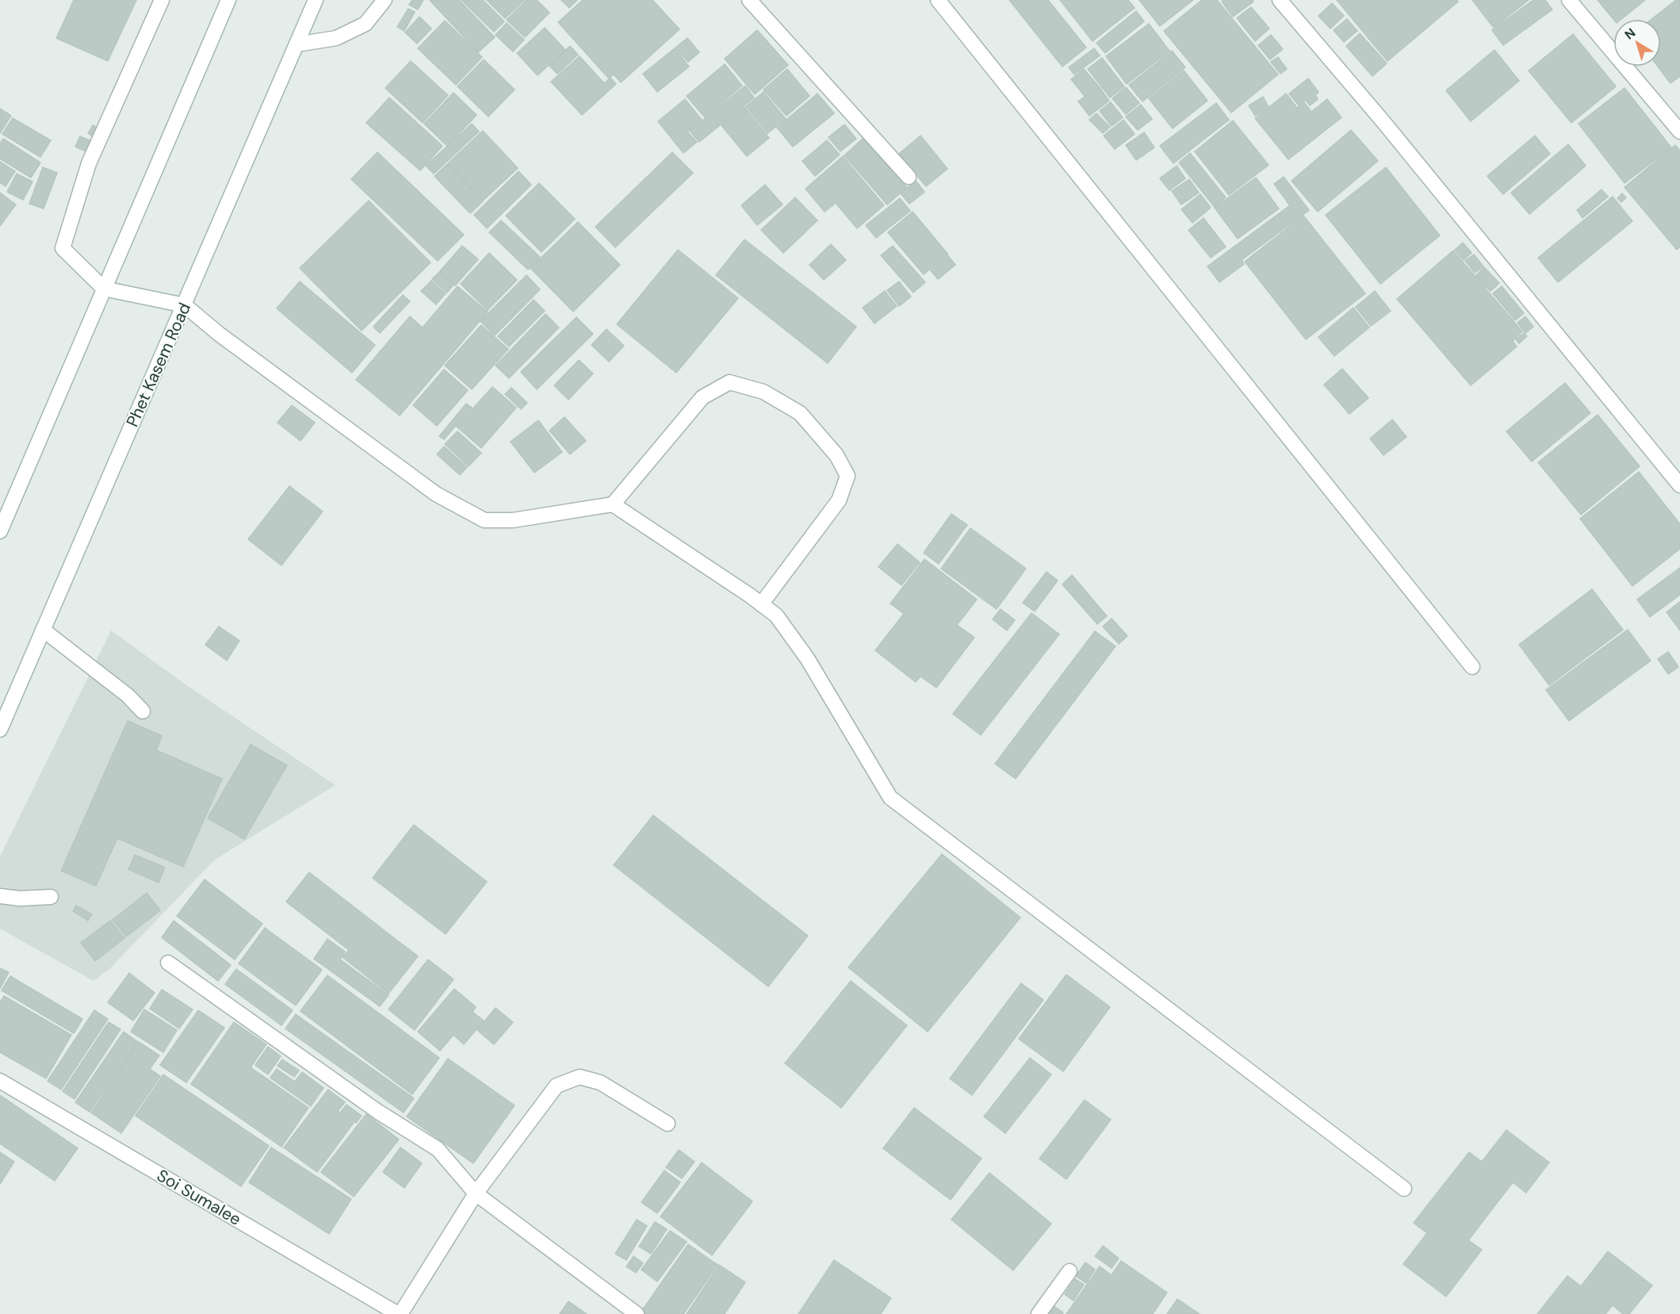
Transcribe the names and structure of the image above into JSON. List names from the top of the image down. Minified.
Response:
{"streets":{"street":["Phet Kasem Road","Soi Sumalee"]},"north":"top left"}
